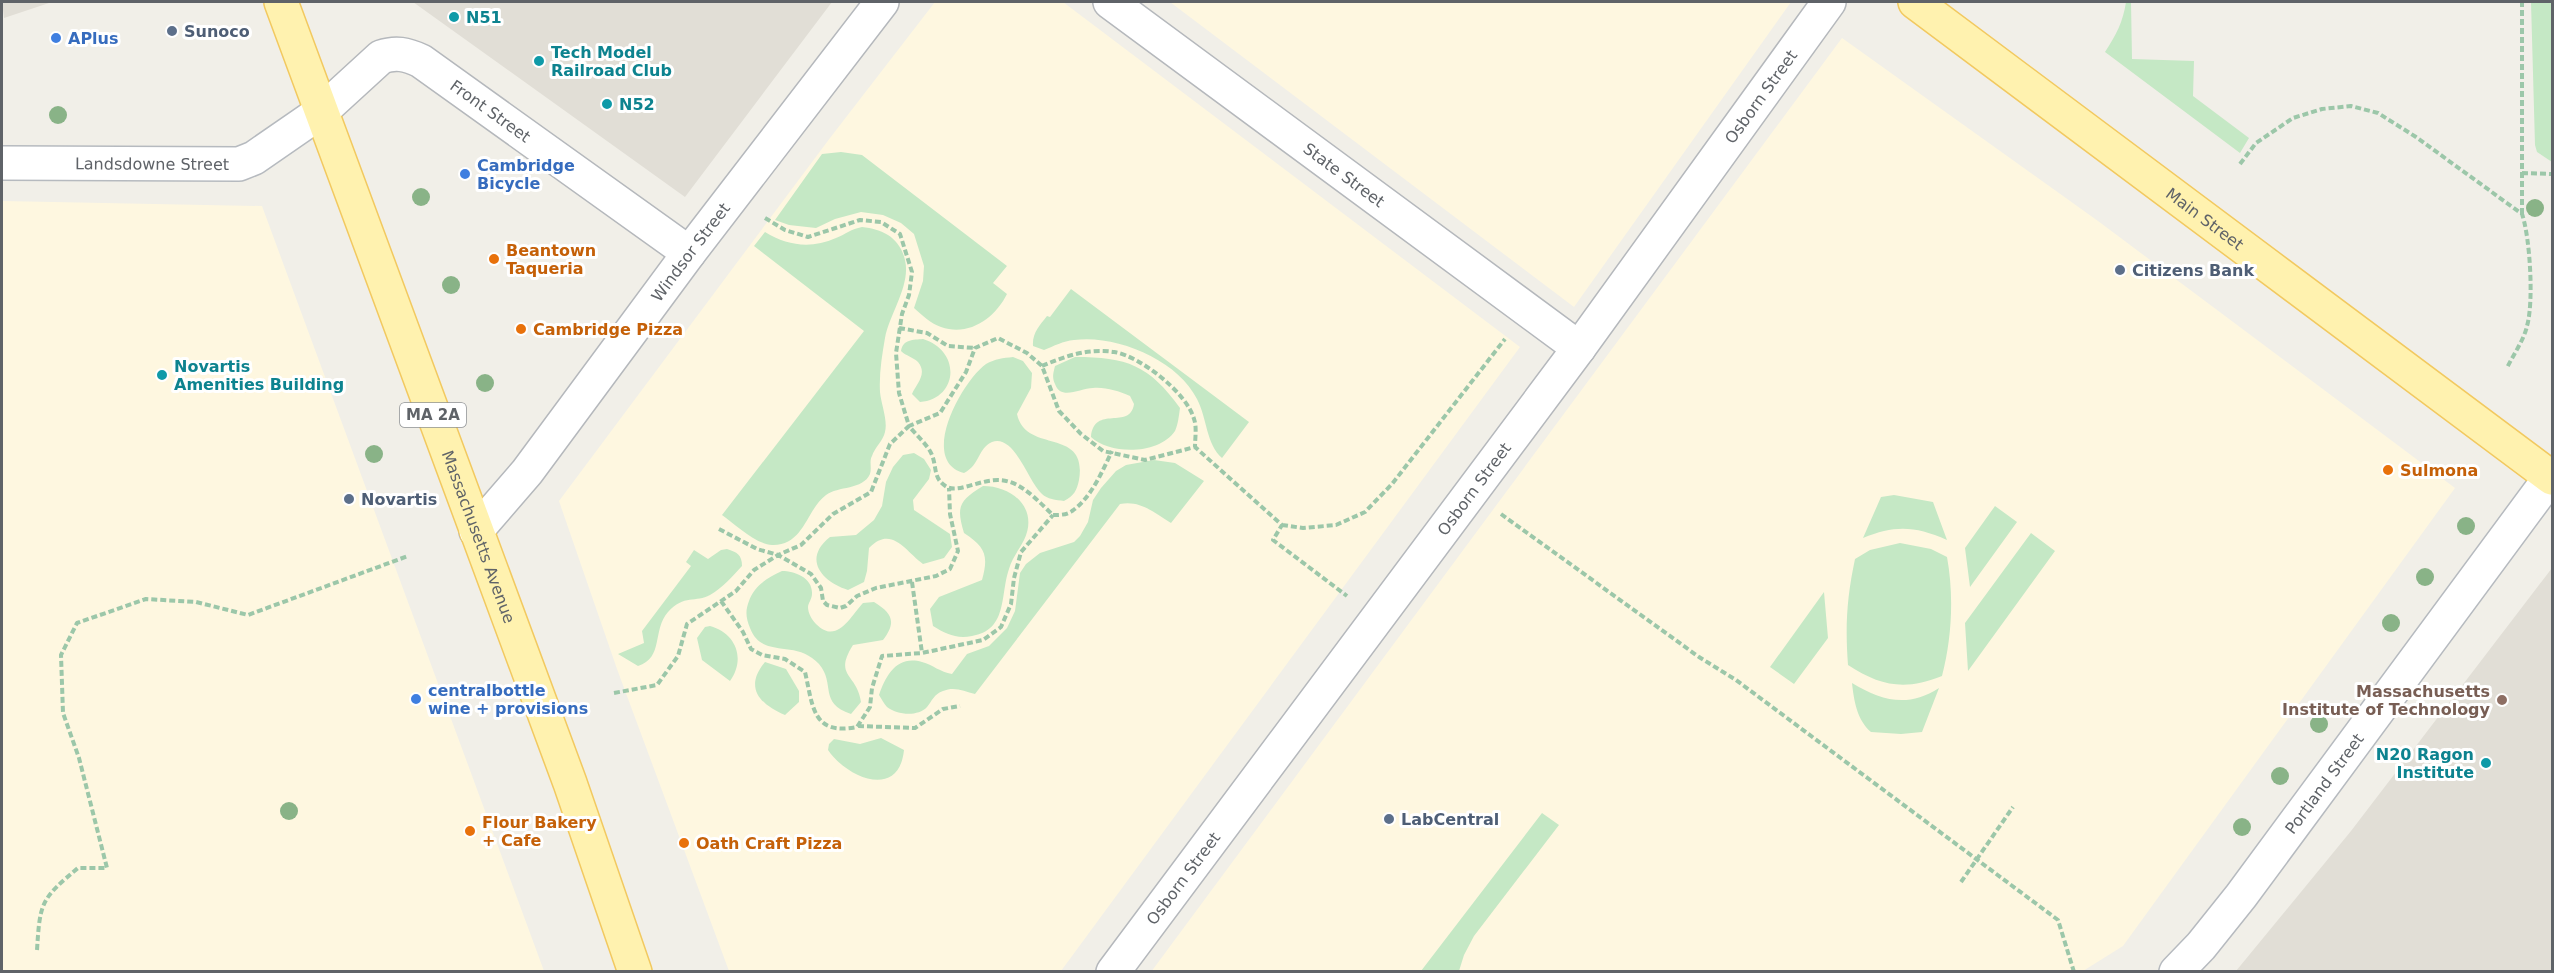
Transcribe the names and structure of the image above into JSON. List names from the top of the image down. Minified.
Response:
{"streets":{"main road":["Main Street","MA 2A","Massachusetts Avenue"],"street":["Osborn Street","Front Street","Landsdowne Street","State Street","Windsor Street","Portland Street"]},"crossings":[["Osborn Street","State Street"],["Front Street","Landsdowne Street"],["Front Street","Windsor Street"],["Front Street","Massachusetts Avenue"],["Landsdowne Street","Massachusetts Avenue"],["Main Street","Portland Street"],["Windsor Street","Massachusetts Avenue"]],"places":["N51","Sunoco","APlus","Tech Model Railroad Club","N52","Cambridge Bicycle","Beantown Taqueria","Citizens Bank","Cambridge Pizza","Novartis Amenities Building","Sulmona","Novartis","centralbottle wine + provisions","Massachusetts Institute of Technology","N20 Ragon Institute","LabCentral","Flour Bakery + Cafe","Oath Craft Pizza"]}
